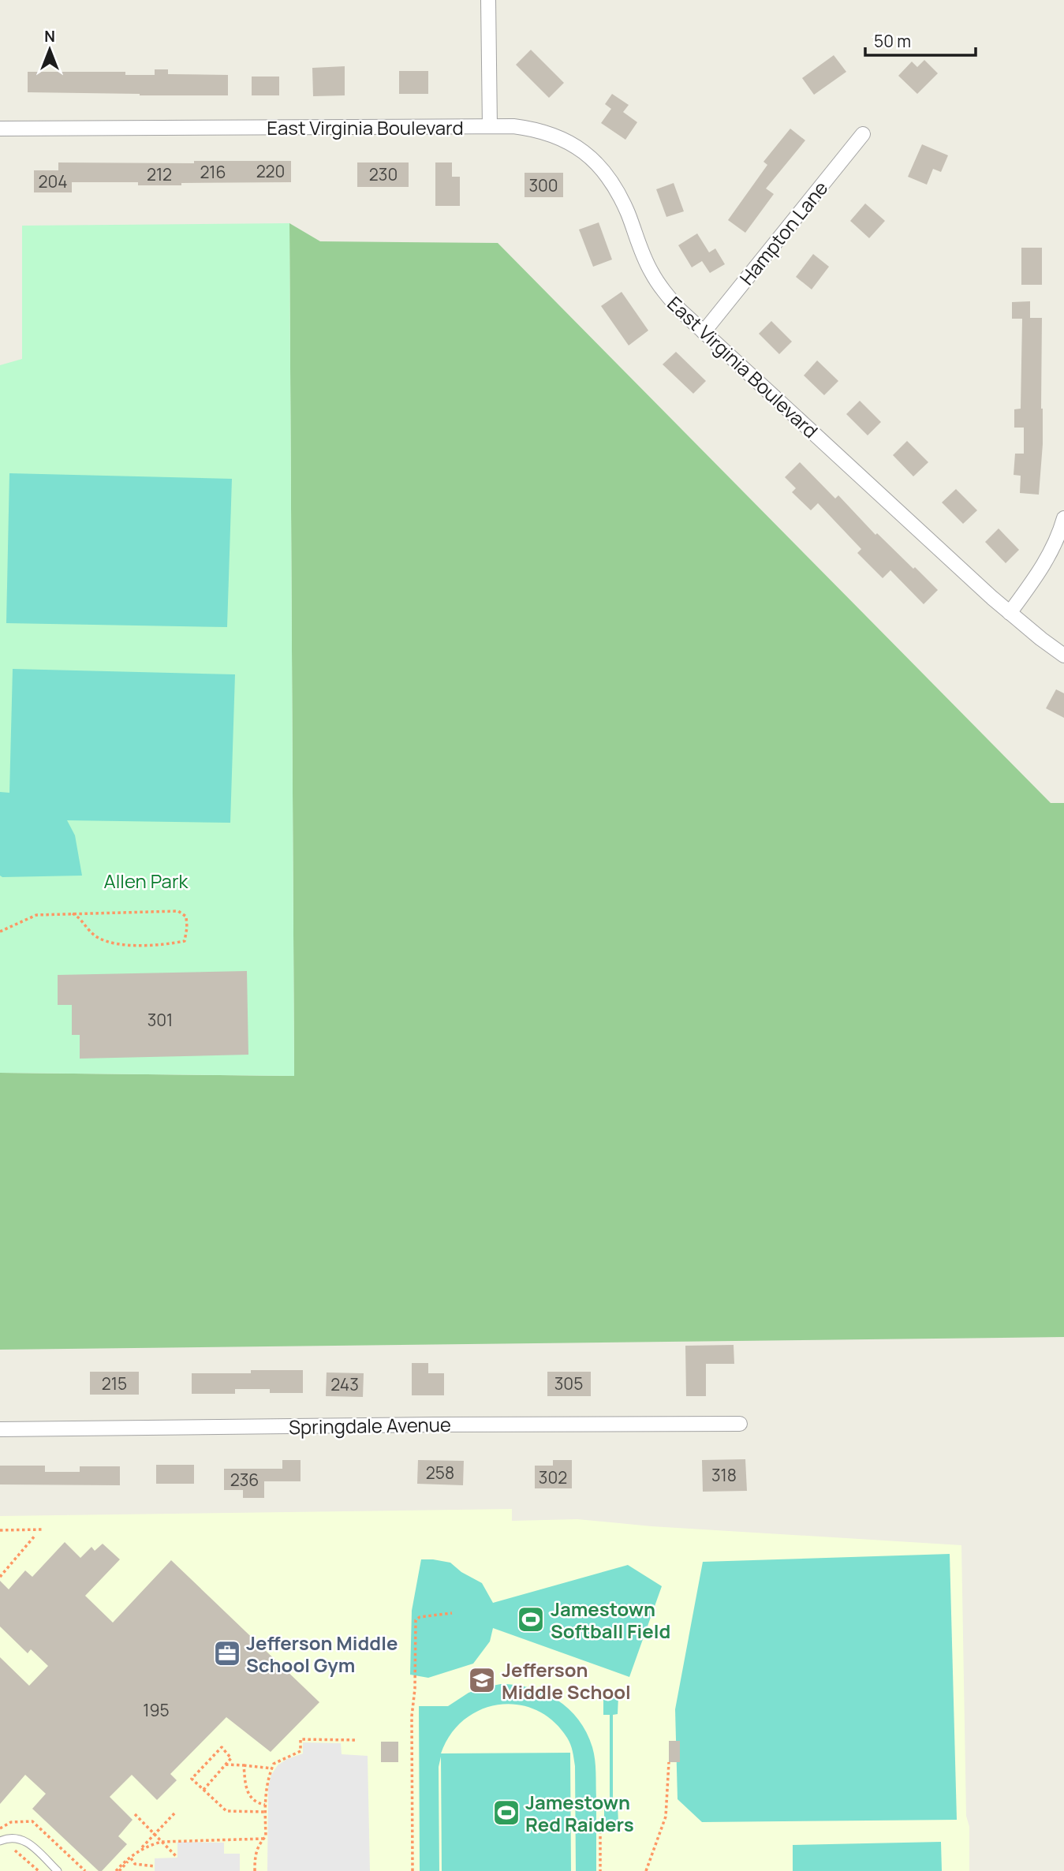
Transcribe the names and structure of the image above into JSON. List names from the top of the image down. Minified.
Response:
{"streets":{"street":["East Virginia Boulevard","Hampton Lane","Springdale Avenue"]},"crossings":[["East Virginia Boulevard","Hampton Lane"]],"parks":["Allen Park"],"places":{"sports":["Jamestown Softball Field","Jamestown Red Raiders"],"office":["Jefferson Middle School Gym"],"school or university":["Jefferson Middle School"]},"house_numbers":["220","216","212","230","204","300","301","215","305","243","258","318","302","236","195"],"scale_bar":"50 m","north":"top"}
